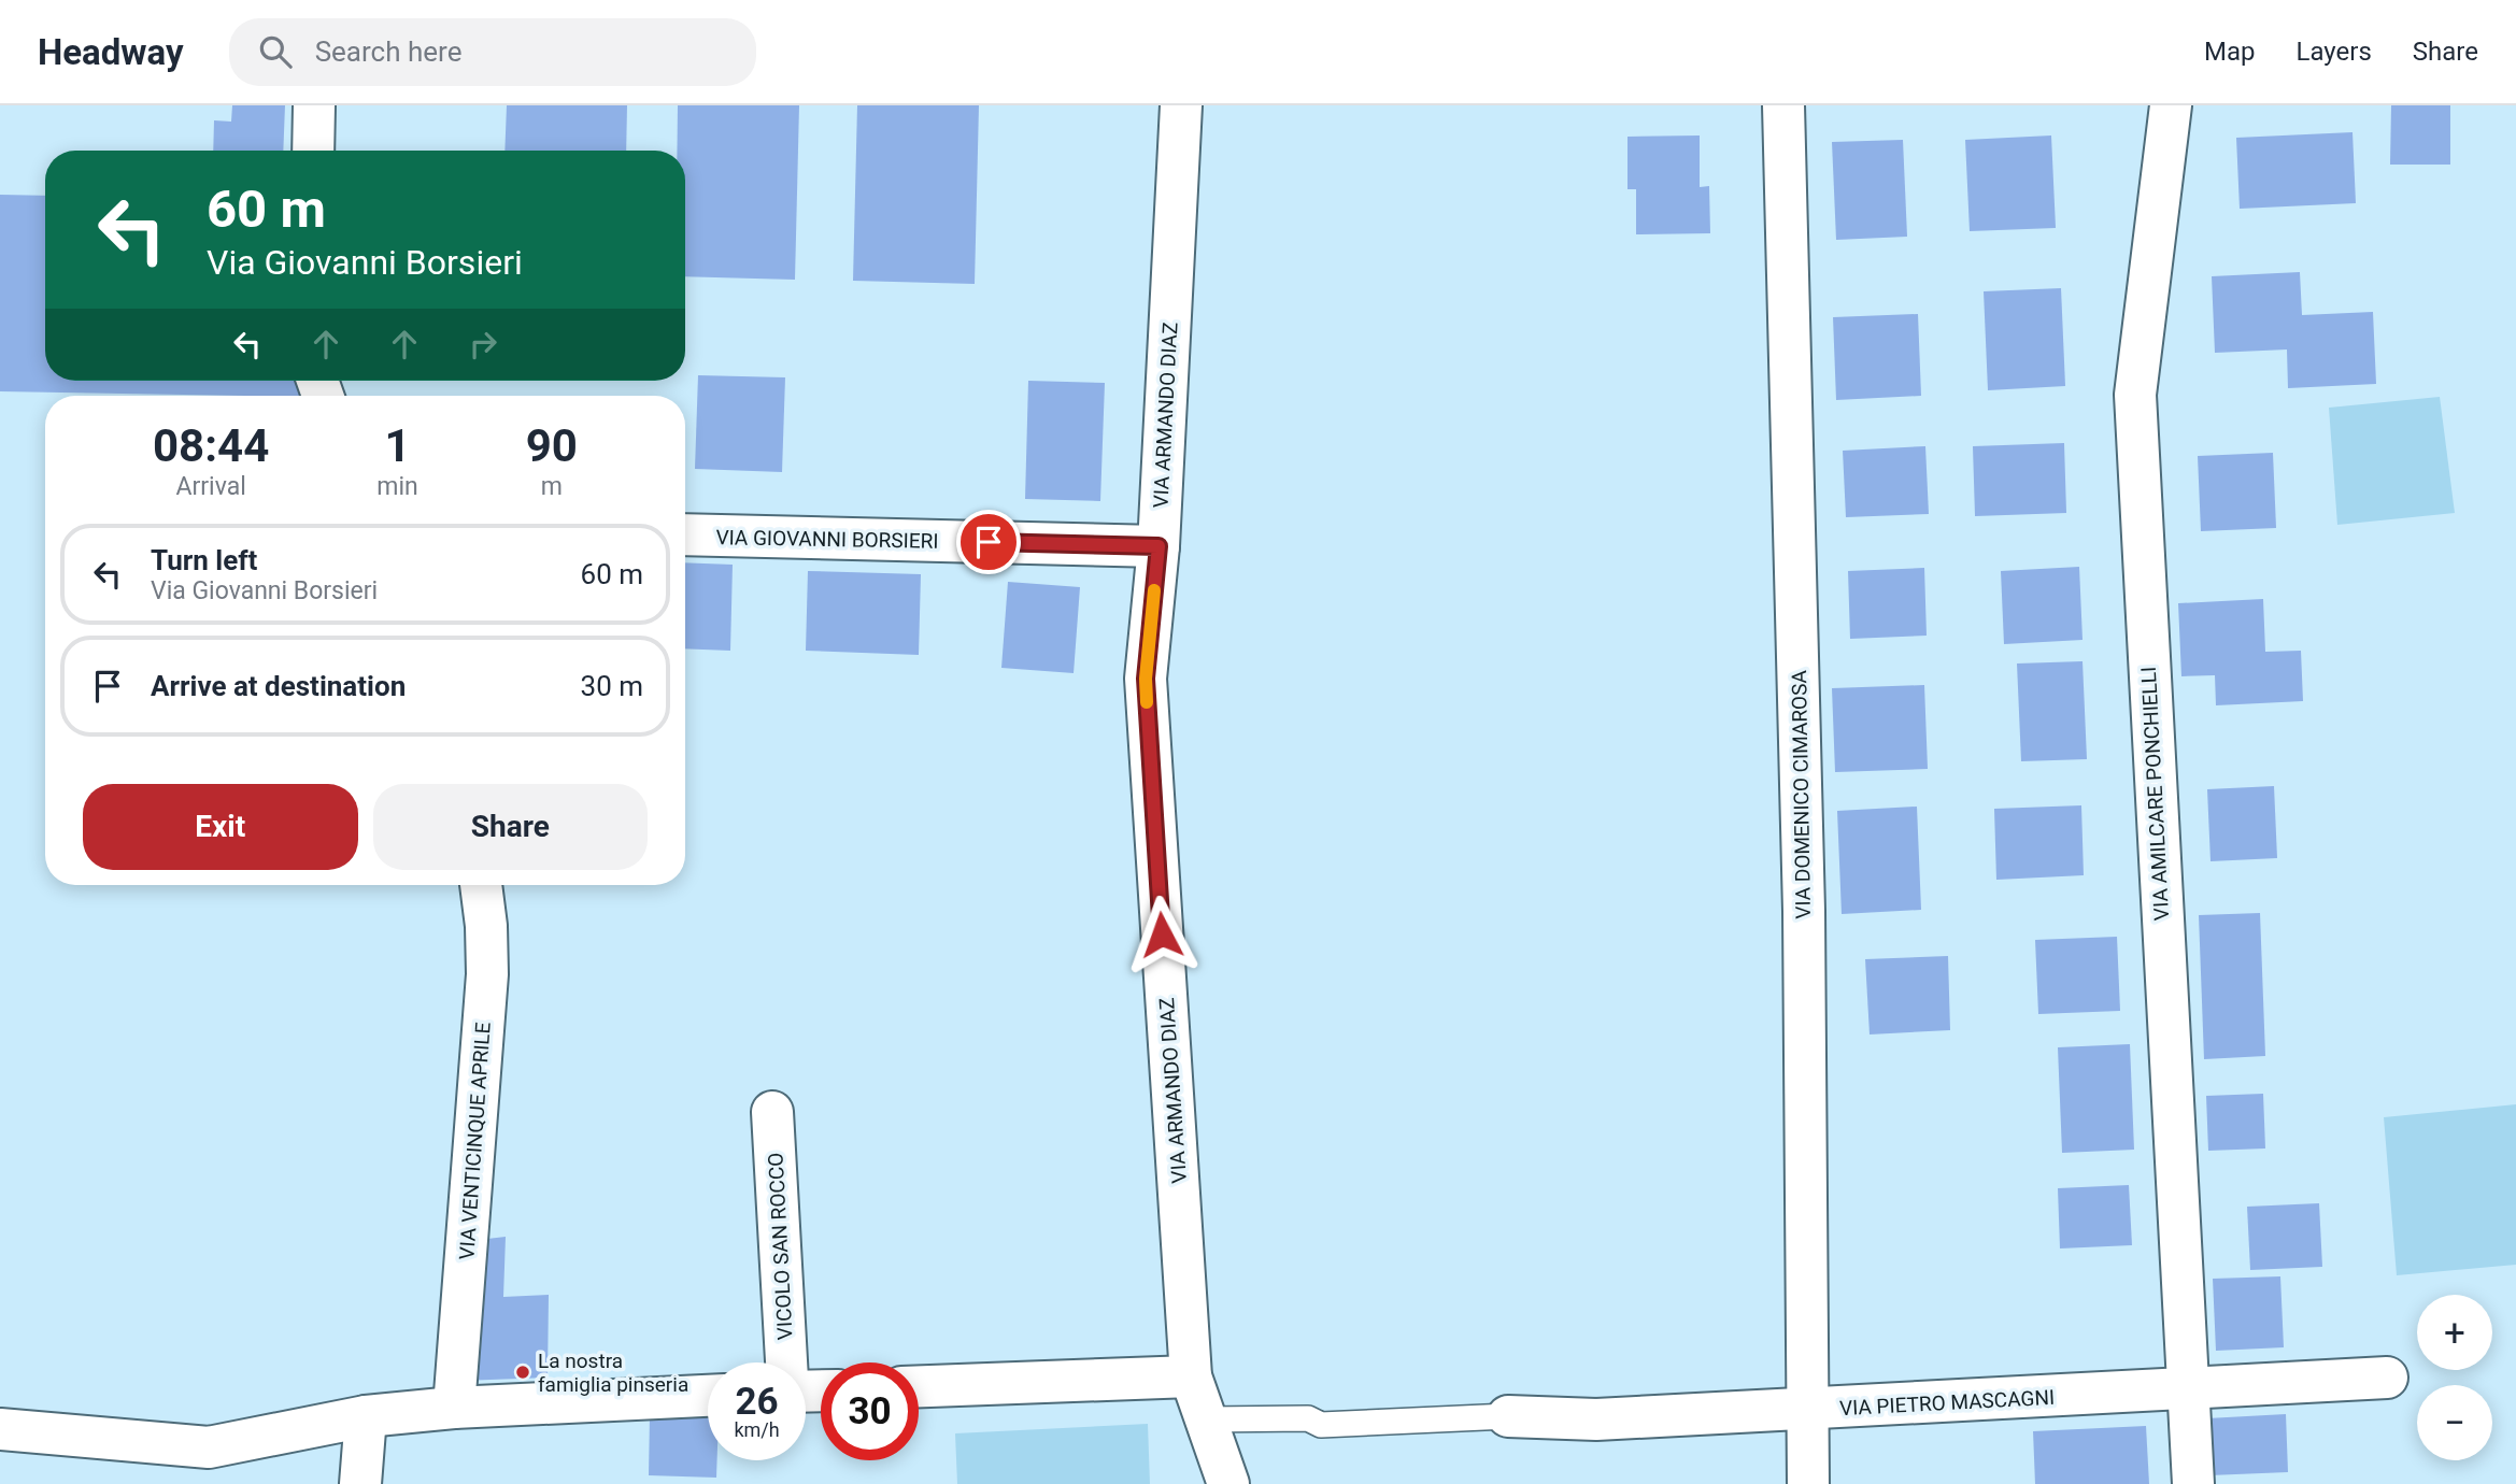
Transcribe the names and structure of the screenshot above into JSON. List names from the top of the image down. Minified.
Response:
{"streets":{"street":["VIA ARMANDO DIAZ","VIA GIOVANNI BORSIERI","VIA AMILCARE PONCHIELLI","VIA DOMENICO CIMAROSA","VIA VENTICINQUE APRILE","VICOLO SAN ROCCO","VIA PIETRO MASCAGNI"]},"crossings":[["VIA ARMANDO DIAZ","VIA GIOVANNI BORSIERI"],["VIA AMILCARE PONCHIELLI","VIA PIETRO MASCAGNI"],["VIA DOMENICO CIMAROSA","VIA PIETRO MASCAGNI"]],"places":["La nostra famiglia pinseria"],"page":{"header":"Headway","search":"Search here","nav":["Map","Layers","Share"],"turn":["60 m","Via Giovanni Borsieri"],"eta":["08:44","Arrival","1","min","90","m"],"list":[{"name":"Turn left","note":"Via Giovanni Borsieri","value":"60 m"},{"name":"Arrive at destination","value":"30 m"}],"buttons":["Exit","Share"],"map_buttons":["+","−"],"speed":"26 km/h","limit":"30"}}
